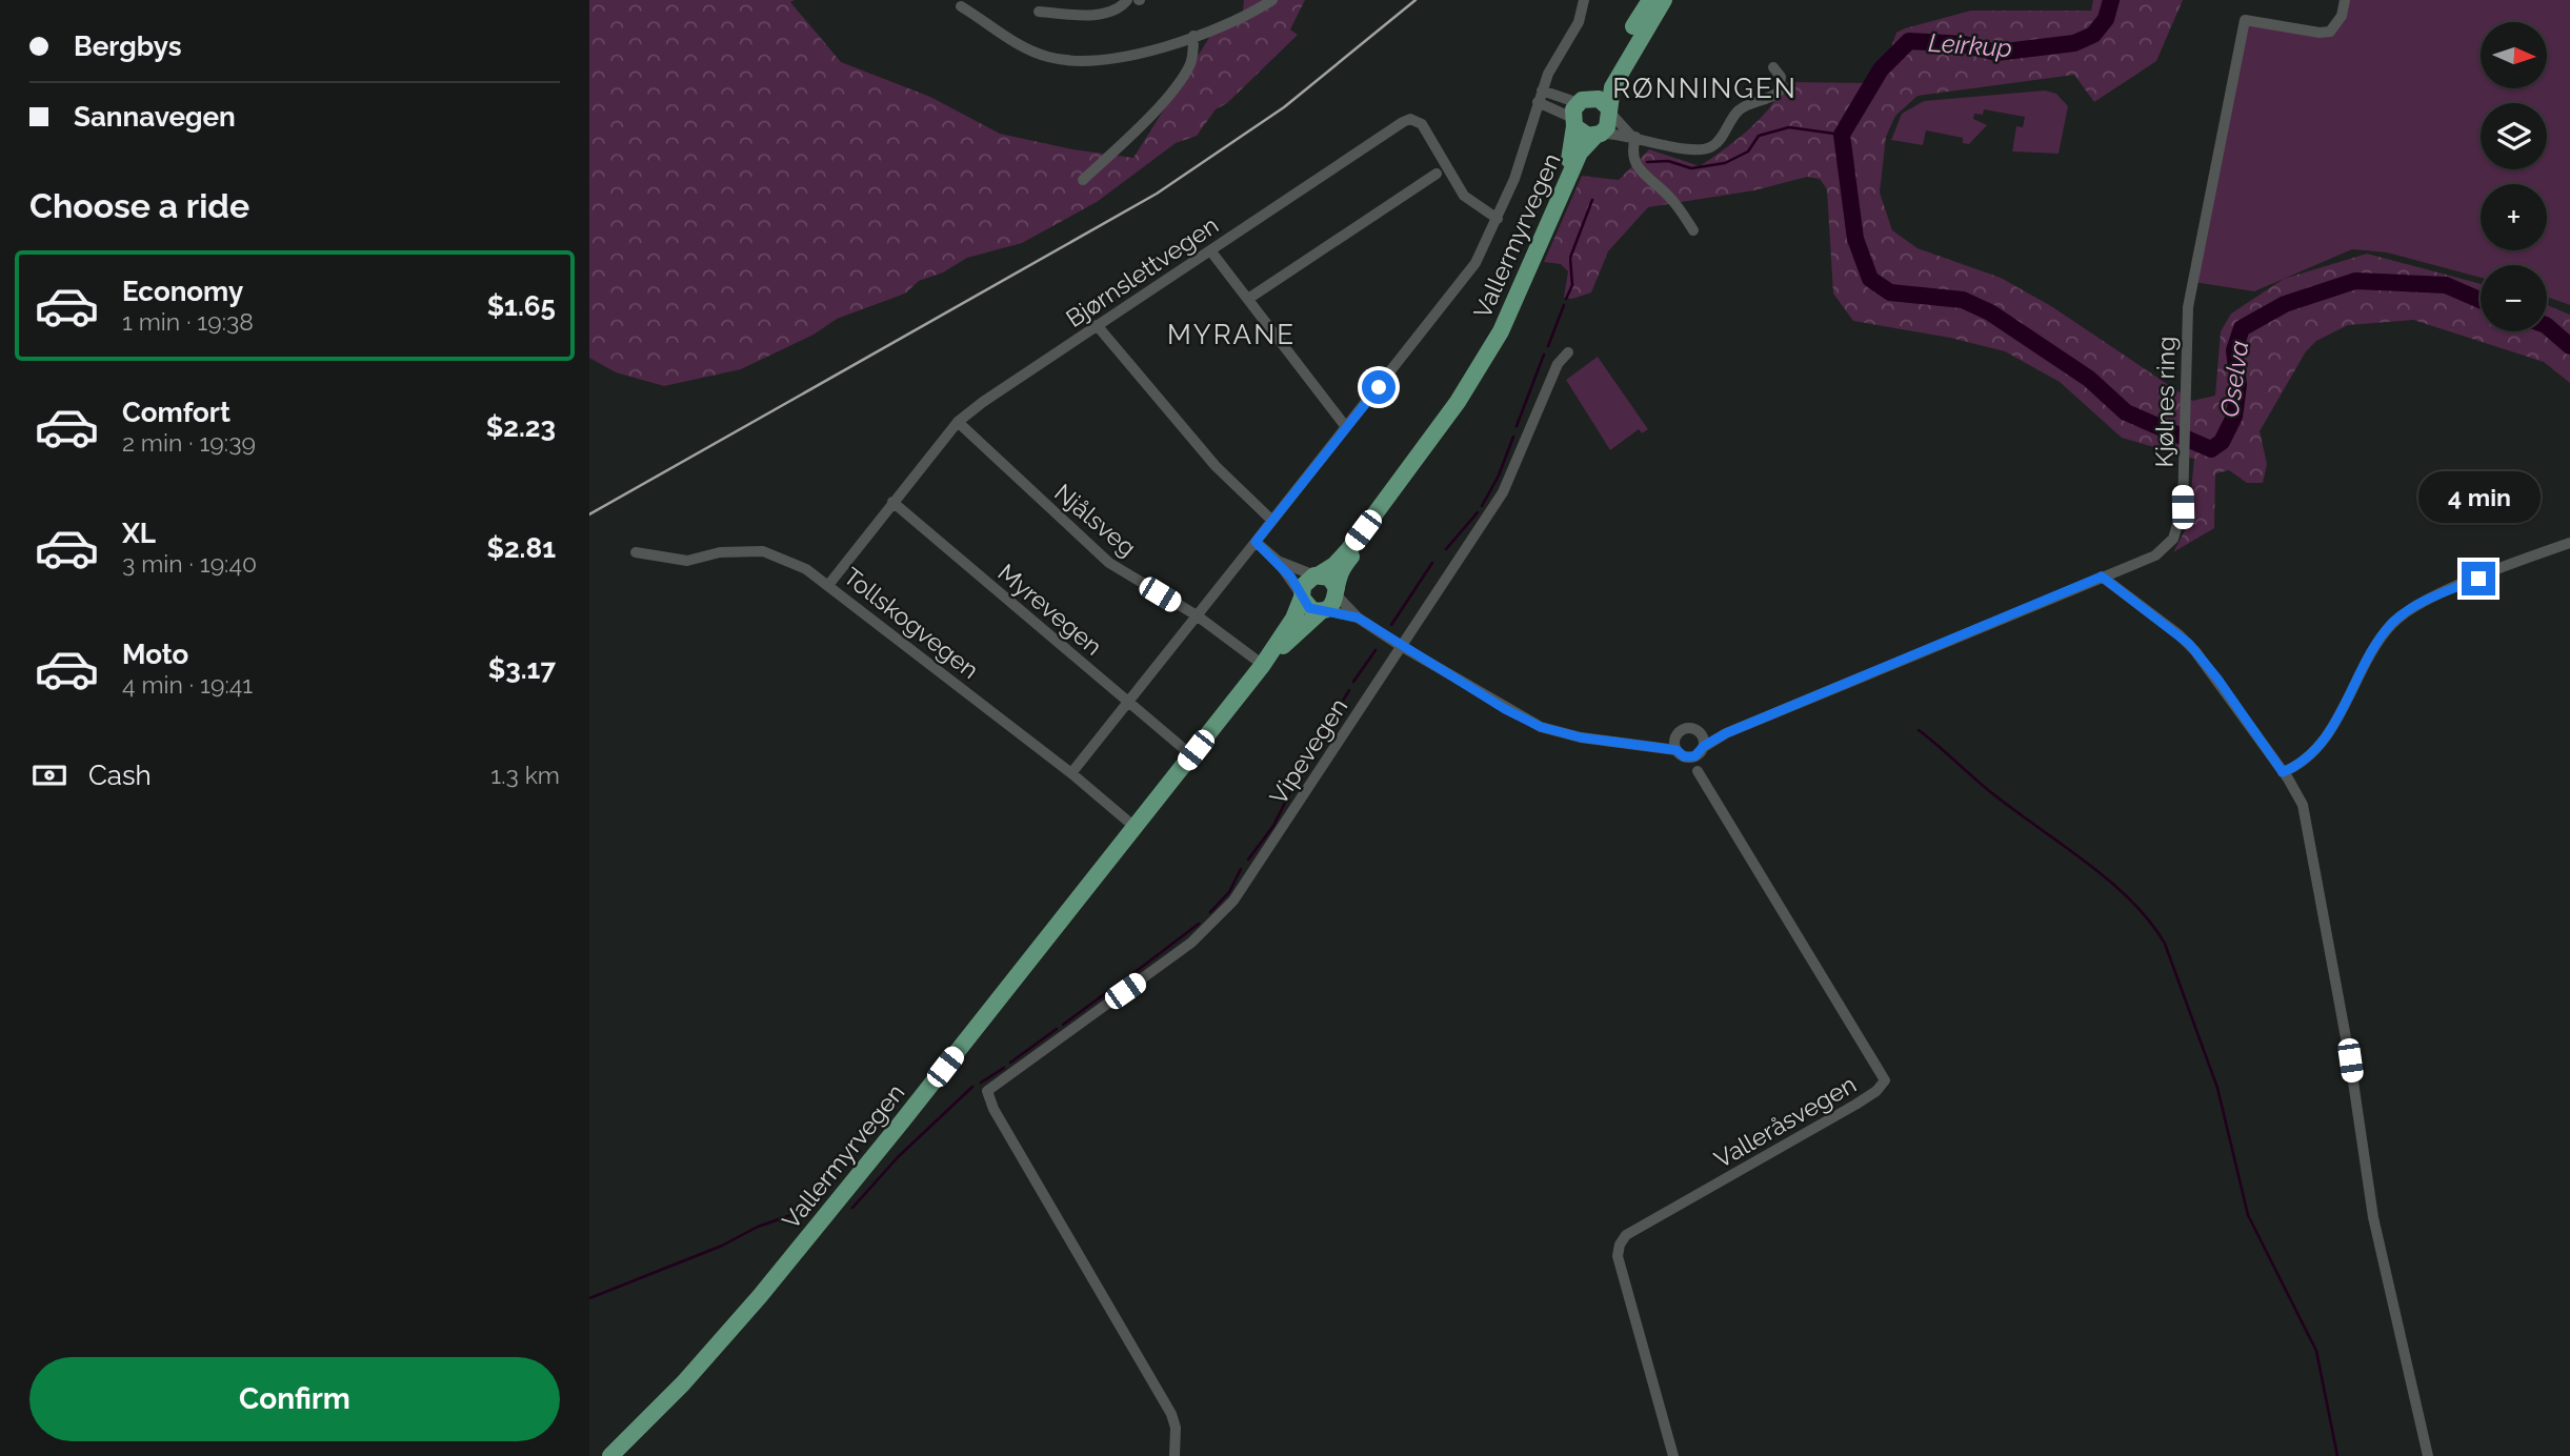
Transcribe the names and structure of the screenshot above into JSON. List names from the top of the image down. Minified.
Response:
{"streets":{"main road":["Vallermyrvegen"],"street":["Bjørnslettvegen","Kjølnes ring","Njålsveg","Myrevegen","Tollskogvegen","Vipevegen","Valleråsvegen"]},"crossings":[["Vallermyrvegen","Njålsveg"],["Bjørnslettvegen","Njålsveg"],["Bjørnslettvegen","Myrevegen"],["Bjørnslettvegen","Tollskogvegen"]],"districts":["RØNNINGEN","MYRANE"],"water":["Leirkup","Oselva"],"north":"right","page":{"banner":["Bergbys","Sannavegen"],"map_buttons":["+","−"],"heading":"Choose a ride","list":[{"name":"Economy","note":"1 min · 19:38","value":"$1.65"},{"name":"Comfort","note":"2 min · 19:39","value":"$2.23"},{"name":"XL","note":"3 min · 19:40","value":"$2.81"},{"name":"Moto","note":"4 min · 19:41","value":"$3.17"}],"bubble":"4 min","pay":["Cash","1.3 km"],"buttons":"Confirm"}}
